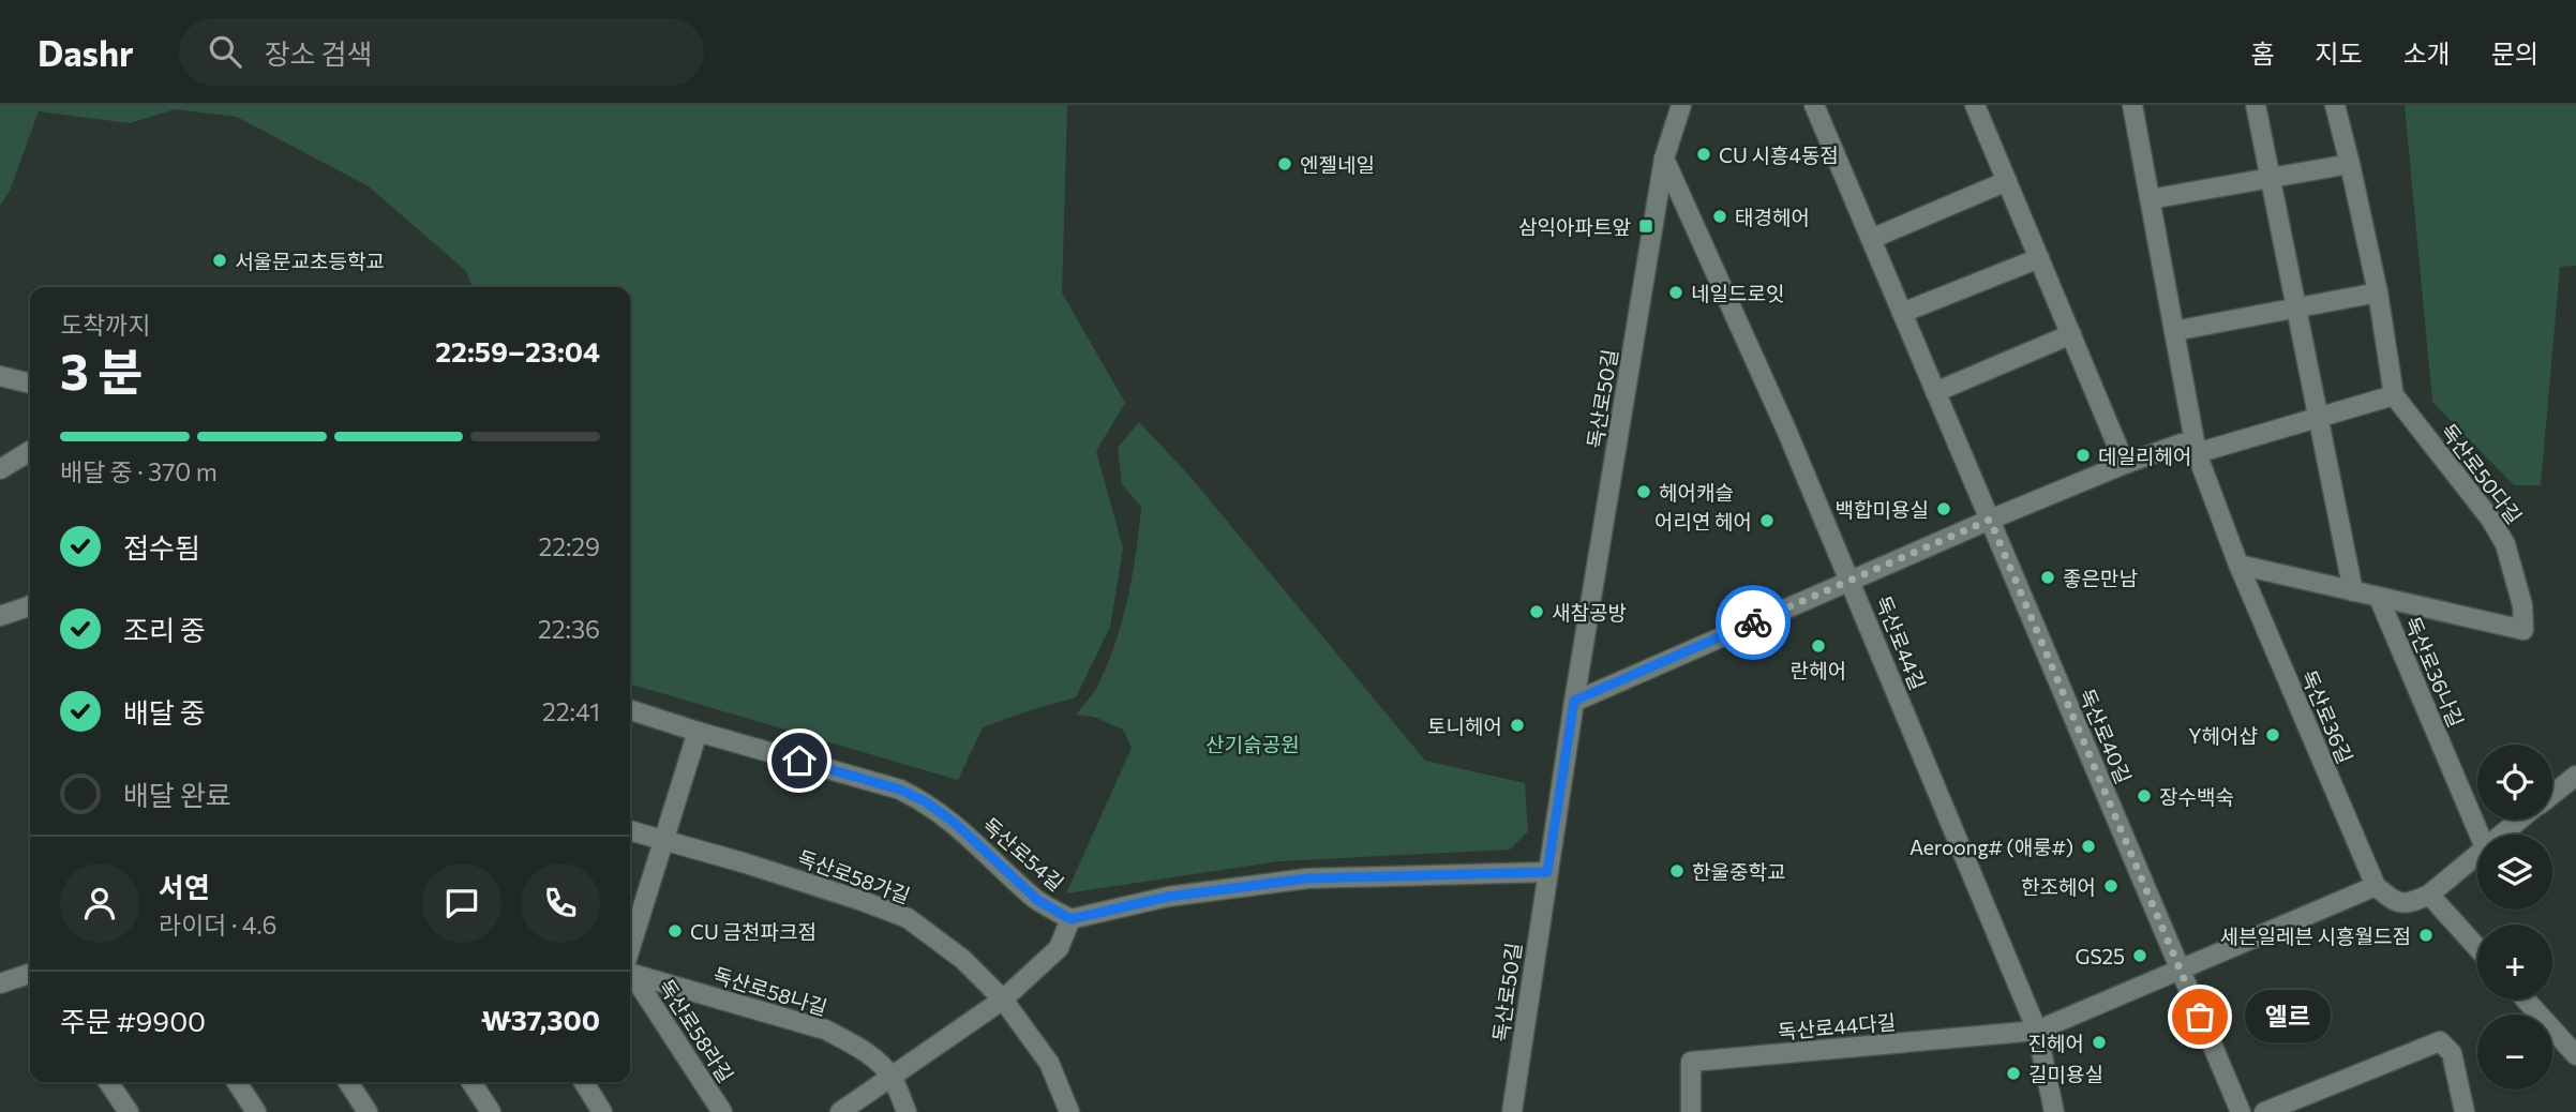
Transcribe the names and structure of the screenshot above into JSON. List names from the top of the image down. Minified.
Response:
{"streets":{"street":["독산로50길","독산로50다길","독산로44길","독산로36나길","독산로36길","독산로40길","독산로54길","독산로58가길","독산로58나길","독산로44다길","독산로58라길"]},"crossings":[["독산로50길","독산로44길"],["독산로50길","독산로54길"],["독산로50다길","독산로36나길"],["독산로44길","독산로44다길"]],"parks":["산기슭공원"],"places":{"other":["CU 시흥4동점","엔젤네일","태경헤어","서울문교초등학교","네일드로잇","데일리헤어","헤어캐슬","백합미용실","어리연 헤어","좋은만남","새참공방","란헤어","토니헤어","Y헤어샵","장수백숙","Aeroong# (애룽#)","한울중학교","한조헤어","CU 금천파크점","세븐일레븐 시흥월드점","GS25","엘르","진헤어","길미용실"],"transit":["삼익아파트앞"]},"page":{"header":"Dashr","search":"장소 검색","nav":["홈","지도","소개","문의"],"heading":["3 분","도착까지","22:59–23:04"],"panel":["서연","라이더 · 4.6","주문 #9900","₩37,300"],"bar":"배달 중 · 370 m","list":[["접수됨","22:29"],["조리 중","22:36"],["배달 중","22:41"],"배달 완료"],"map_buttons":["+","−"],"bubble":"엘르"}}
